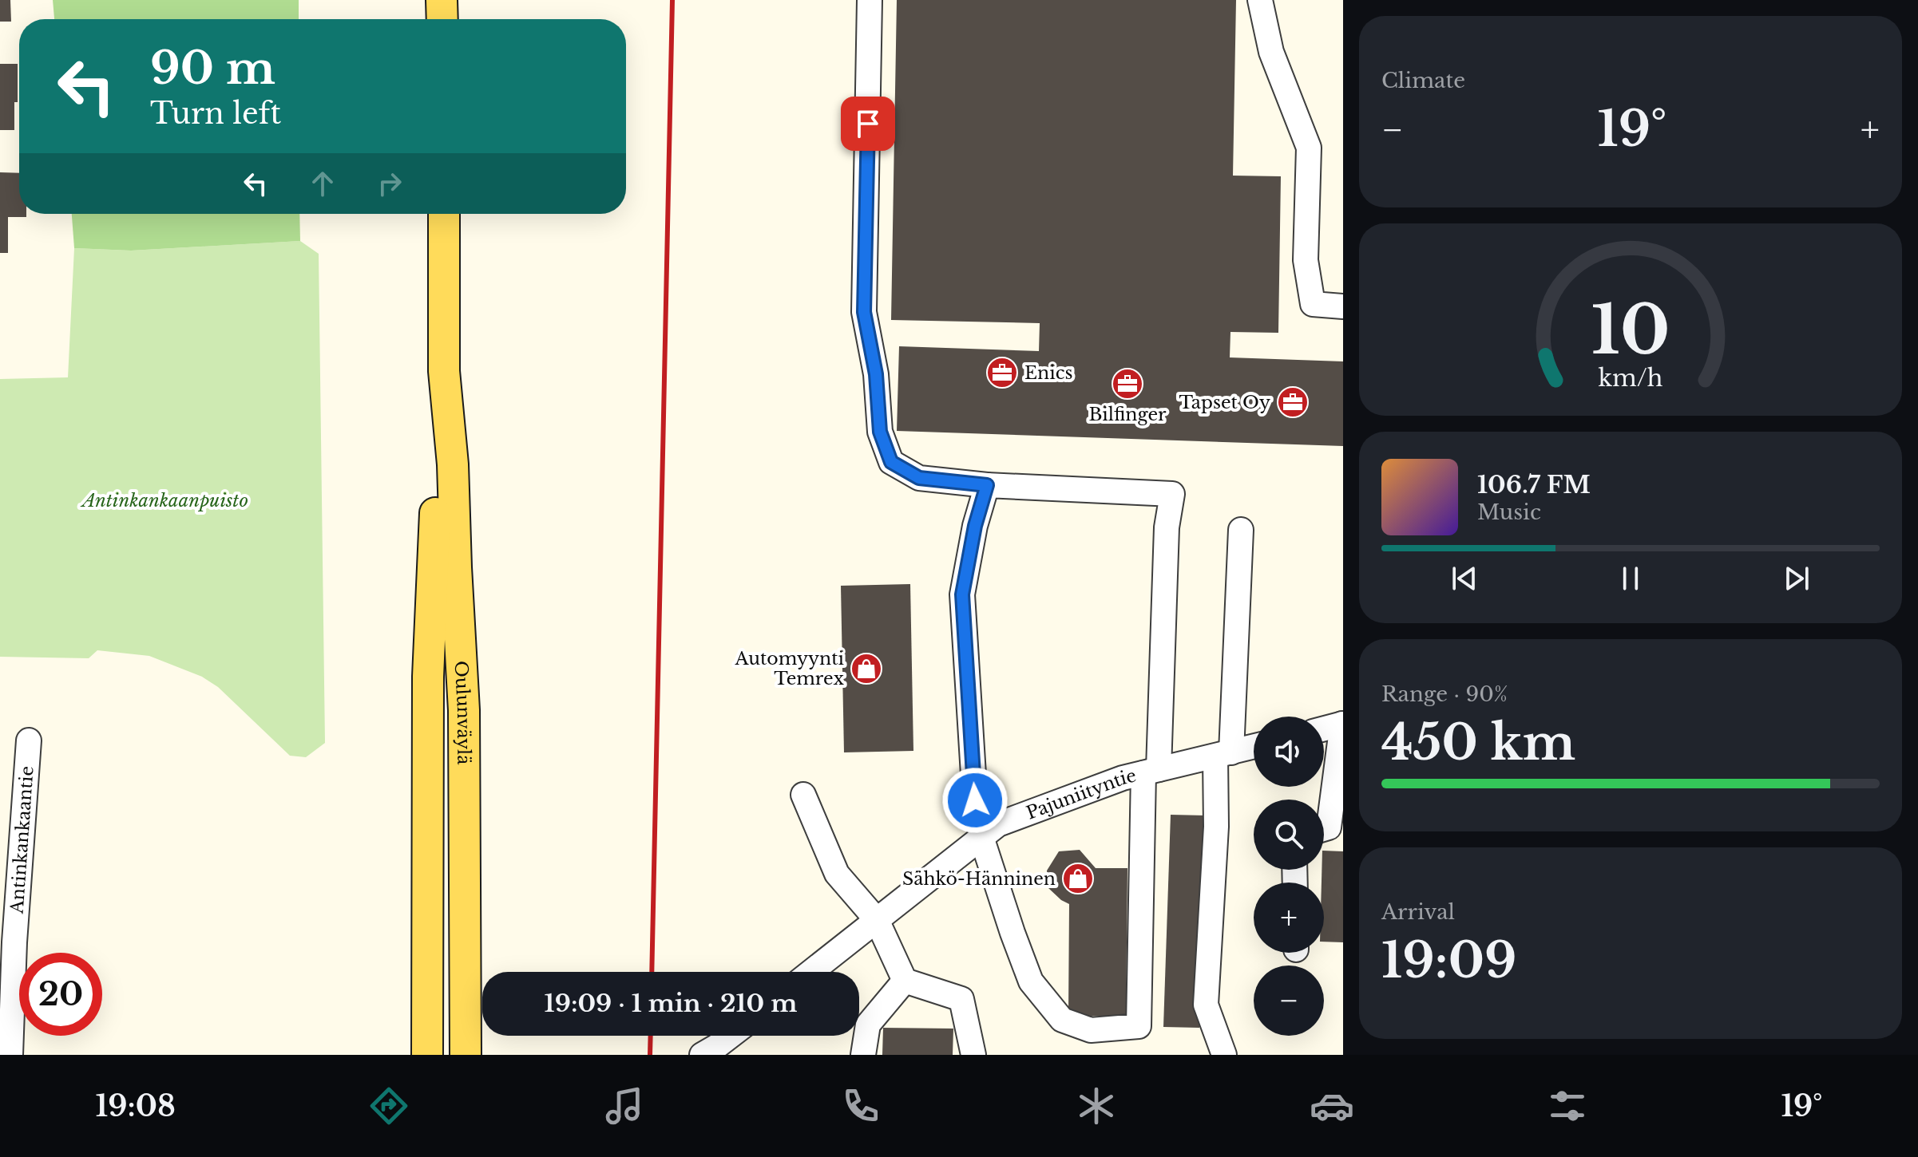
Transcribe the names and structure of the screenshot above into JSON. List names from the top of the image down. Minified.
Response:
{"streets":{"main road":["Oulunväylä"],"street":["Pajuniityntie","Antinkankaantie"]},"parks":["Antinkankaanpuisto"],"places":{"office":["Enics","Bilfinger","Tapset Oy"],"shop":["Automyynti Temrex","Sähkö-Hänninen"]},"page":{"tile":["Climate",["Range · 90%","450 km"],["Arrival","19:09"]],"turn":["90 m","Turn left"],"heat":["−","19°","+"],"song":["106.7 FM","Music"],"map_buttons":["+","−"],"limit":"20","trip":"19:09 · 1 min · 210 m","tabs":["19:08","19°"],"gauge":["10","km/h"]}}
